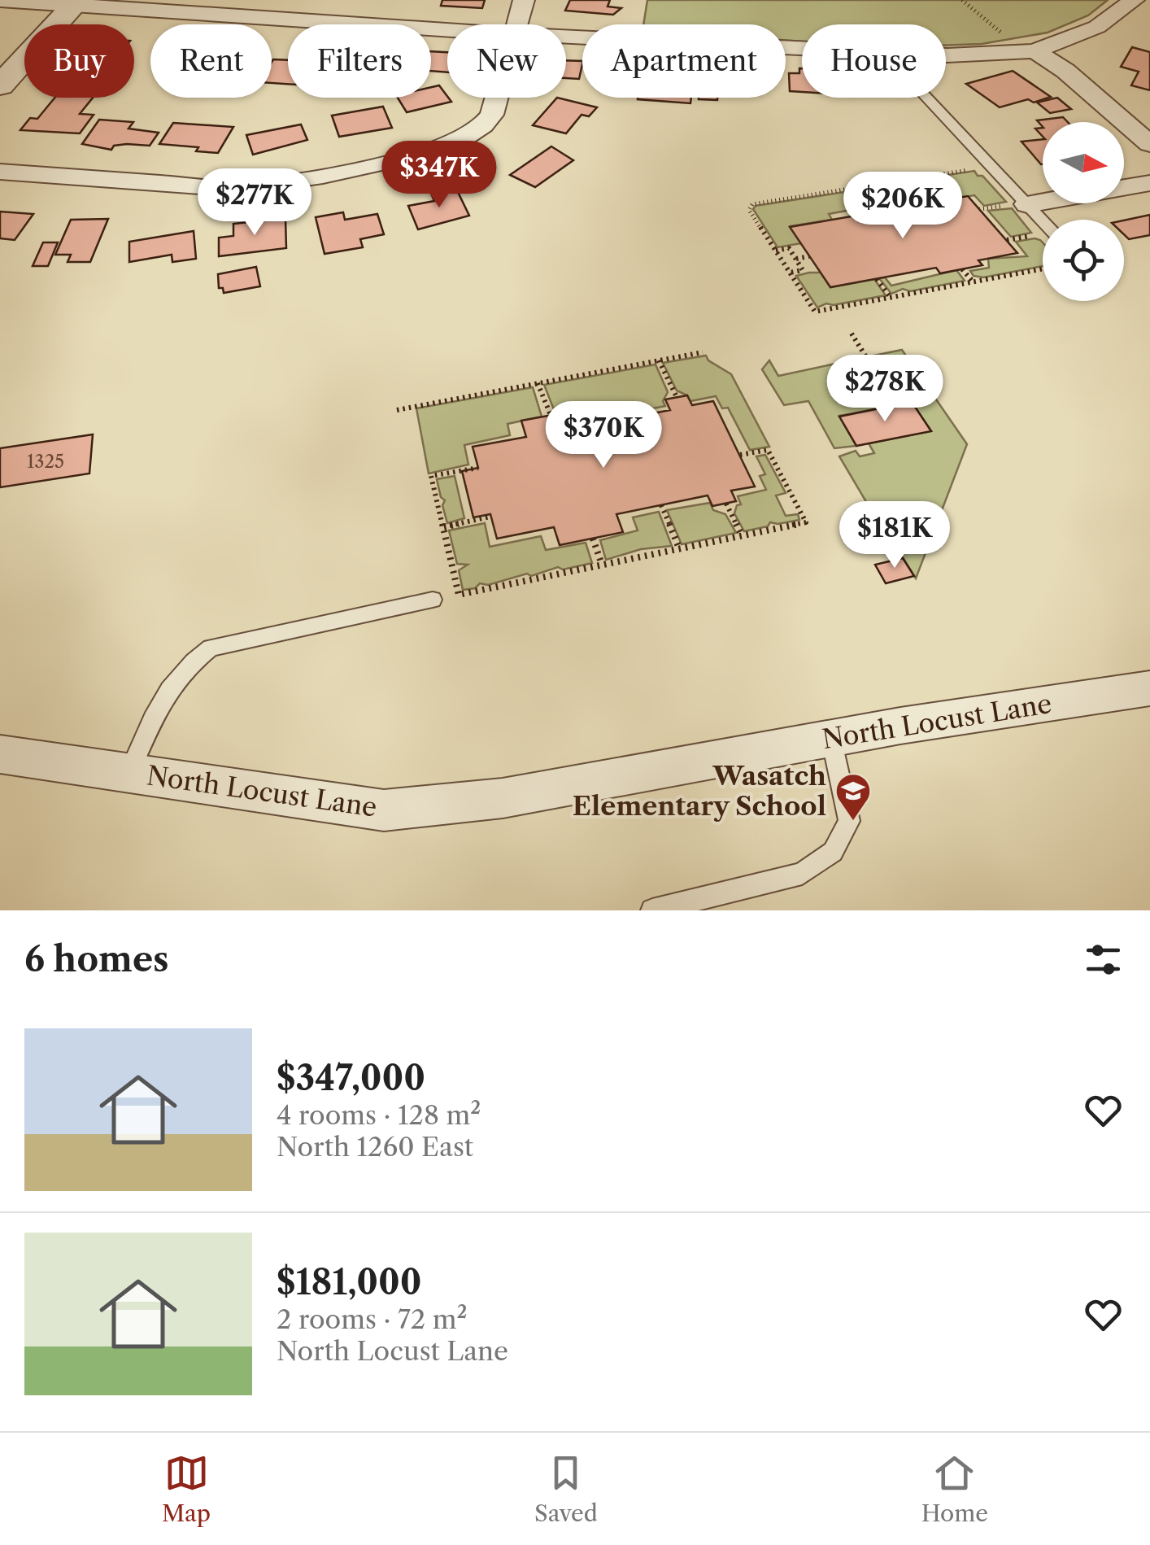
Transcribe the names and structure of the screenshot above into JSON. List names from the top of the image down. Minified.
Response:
{"streets":{"street":["North Locust Lane"]},"places":{"school or university":["Wasatch Elementary School"]},"house_numbers":["1325"],"north":"right","page":{"chip":["Buy","Rent","Filters","New","Apartment","House"],"price":["$347K","$277K","$206K","$278K","$370K","$181K"],"heading":"6 homes","list":[{"name":"$347,000","note":"4 rooms · 128 m² · North 1260 East"},{"name":"$181,000","note":"2 rooms · 72 m² · North Locust Lane"}],"tabs":["Map","Saved","Home"]}}
